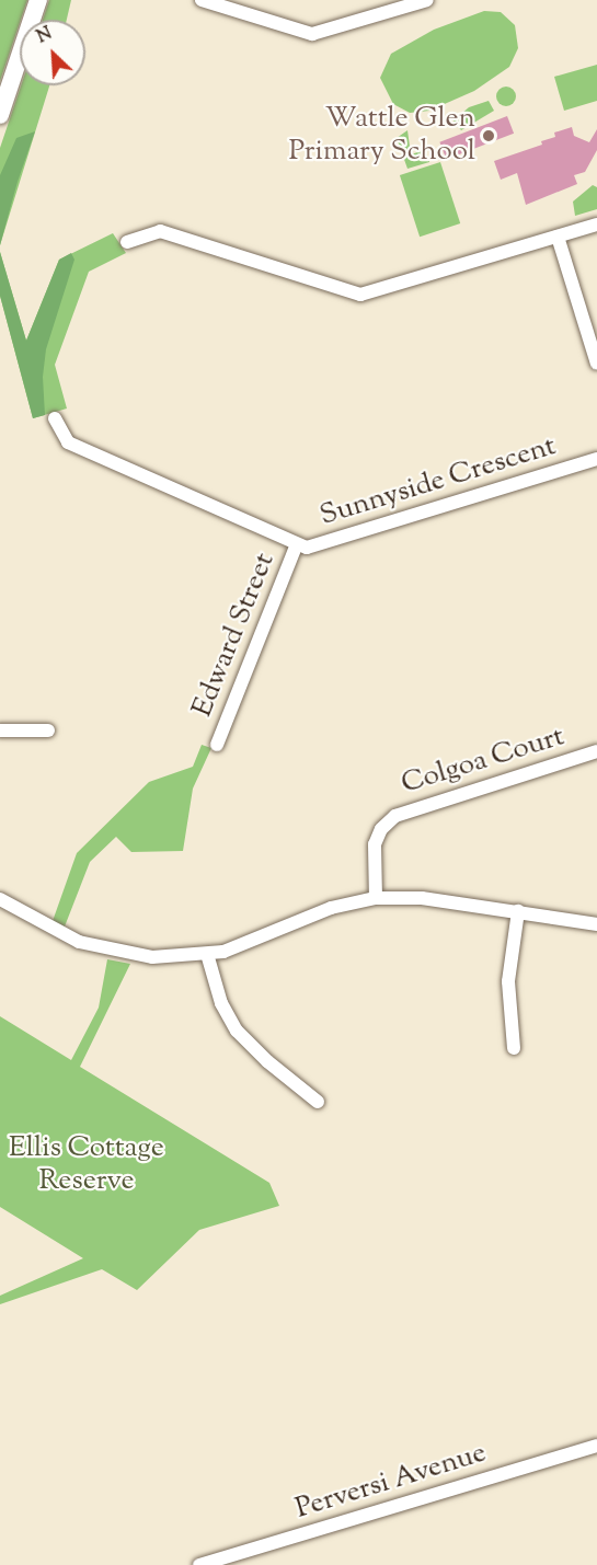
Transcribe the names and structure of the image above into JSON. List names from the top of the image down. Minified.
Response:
{"streets":{"street":["Sunnyside Crescent","Edward Street","Colgoa Court","Perversi Avenue"]},"crossings":[["Sunnyside Crescent","Edward Street"]],"parks":["Ellis Cottage Reserve"],"places":["Wattle Glen Primary School"],"north":"top left"}
